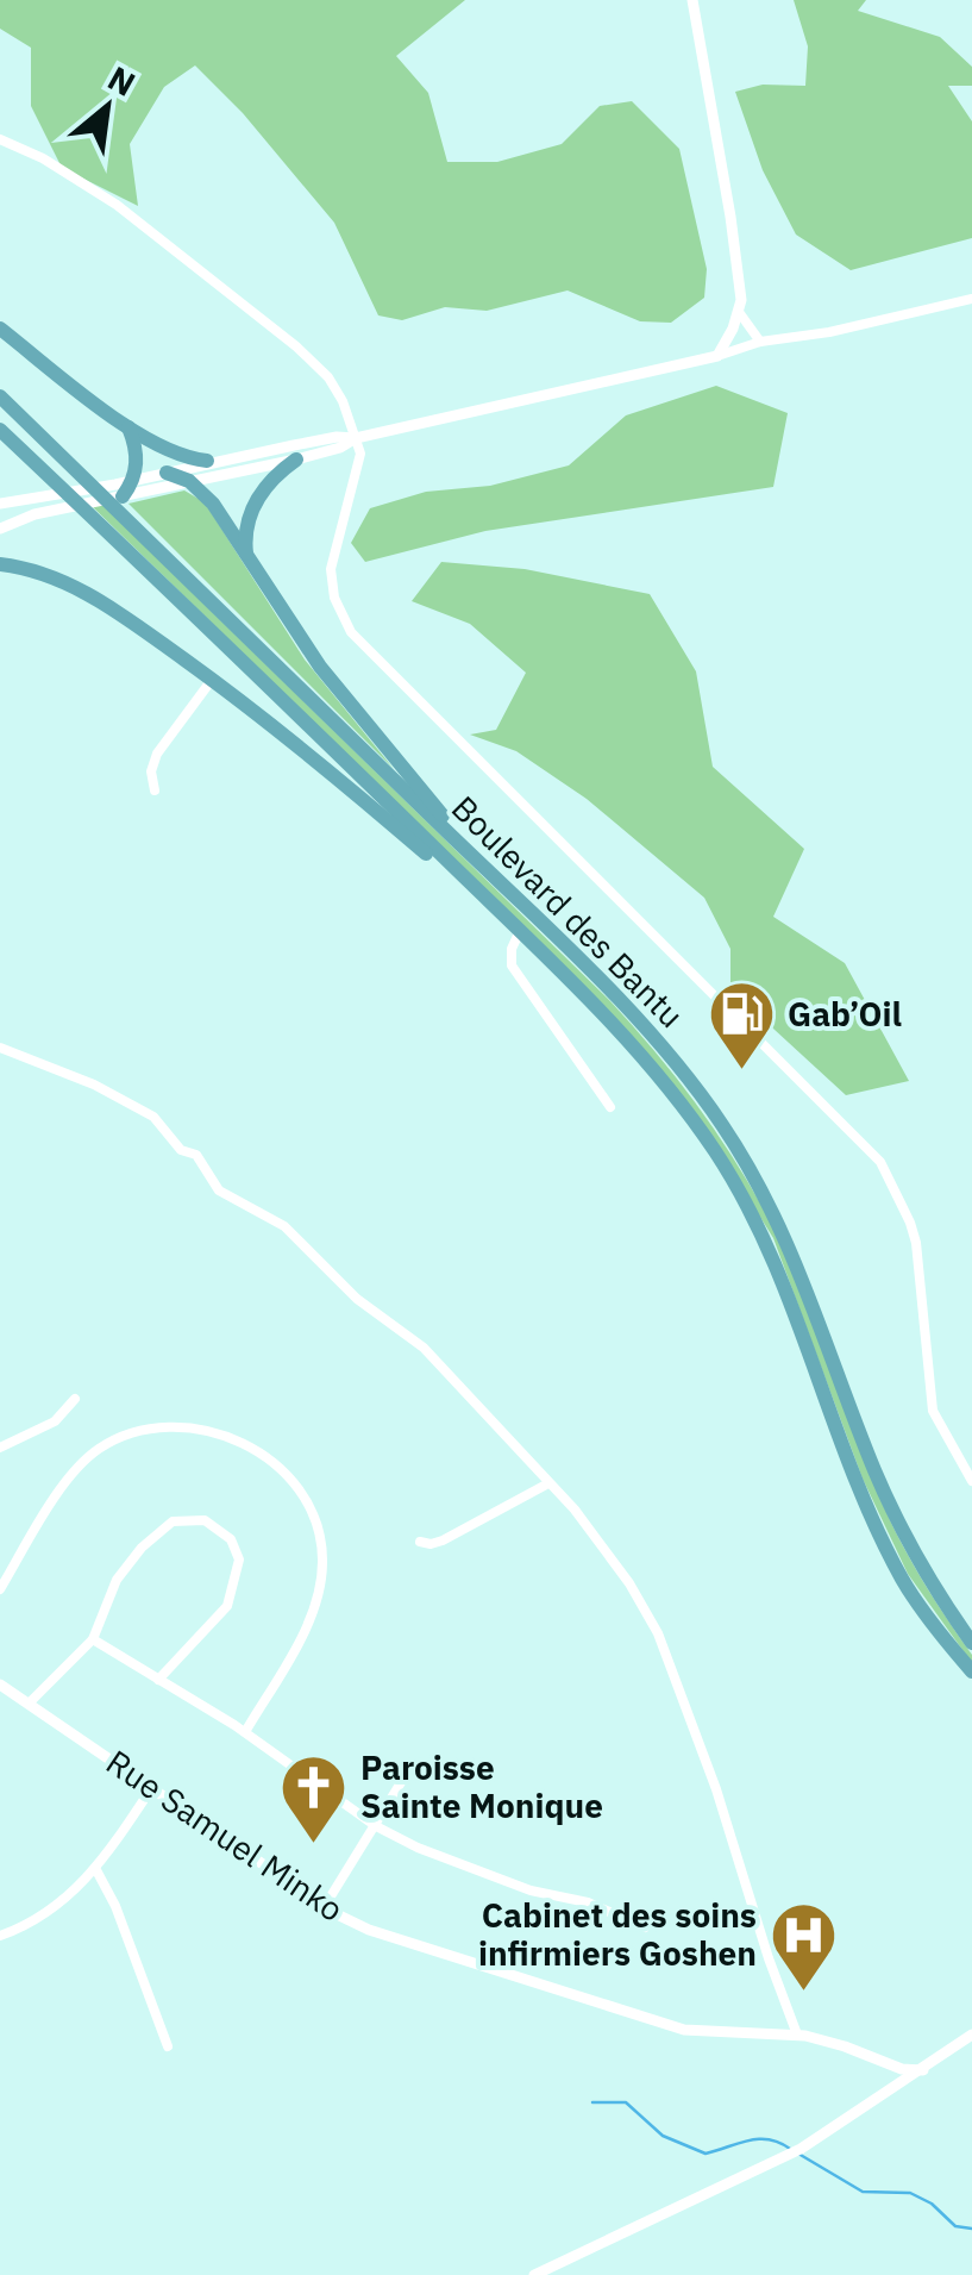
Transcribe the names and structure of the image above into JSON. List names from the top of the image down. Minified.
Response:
{"streets":{"highway":["Boulevard des Bantu"],"street":["Rue Samuel Minko"]},"places":{"fuel station":["Gab’Oil"],"church":["Paroisse Sainte Monique"],"hospital":["Cabinet des soins infirmiers Goshen"]},"north":"top right"}
